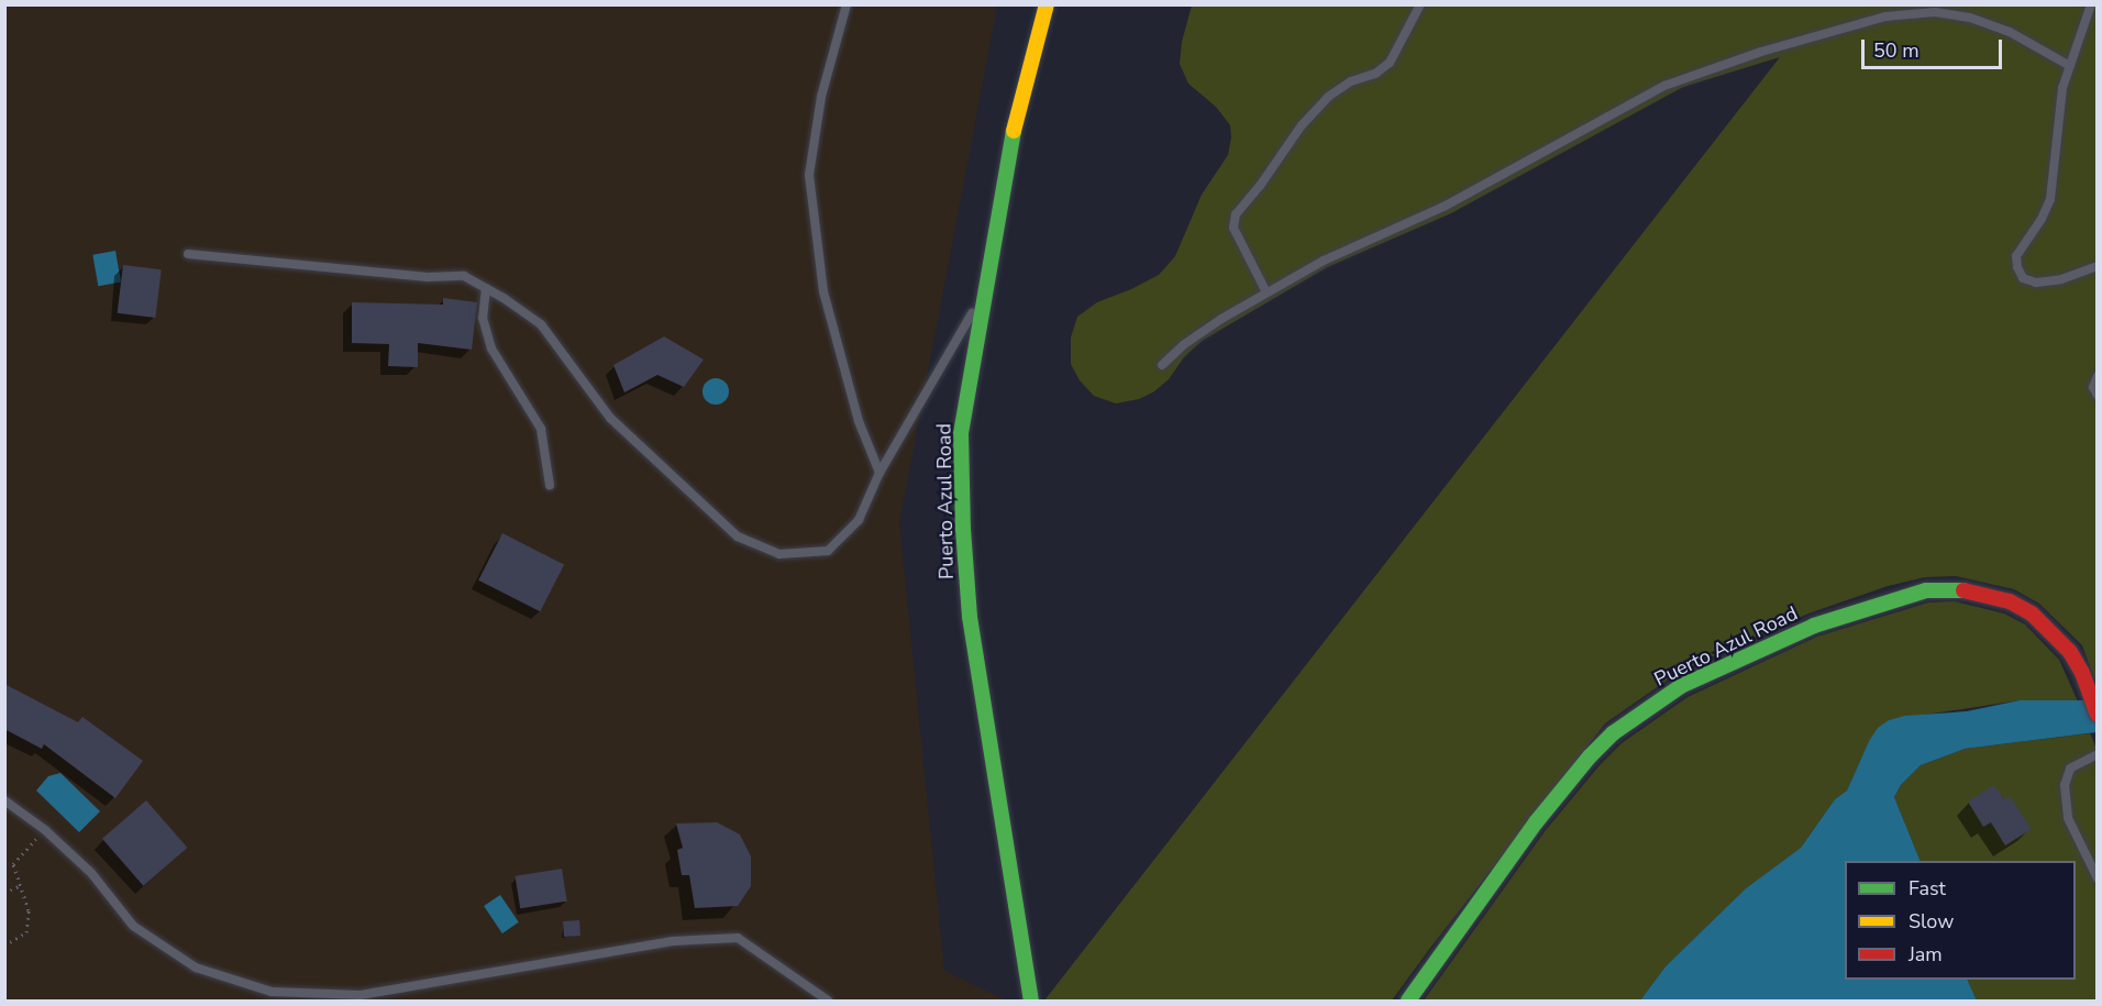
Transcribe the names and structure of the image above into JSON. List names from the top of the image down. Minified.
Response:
{"streets":{"street":["Puerto Azul Road"]},"legend":["Fast","Slow","Jam"],"scale_bar":"50 m"}
